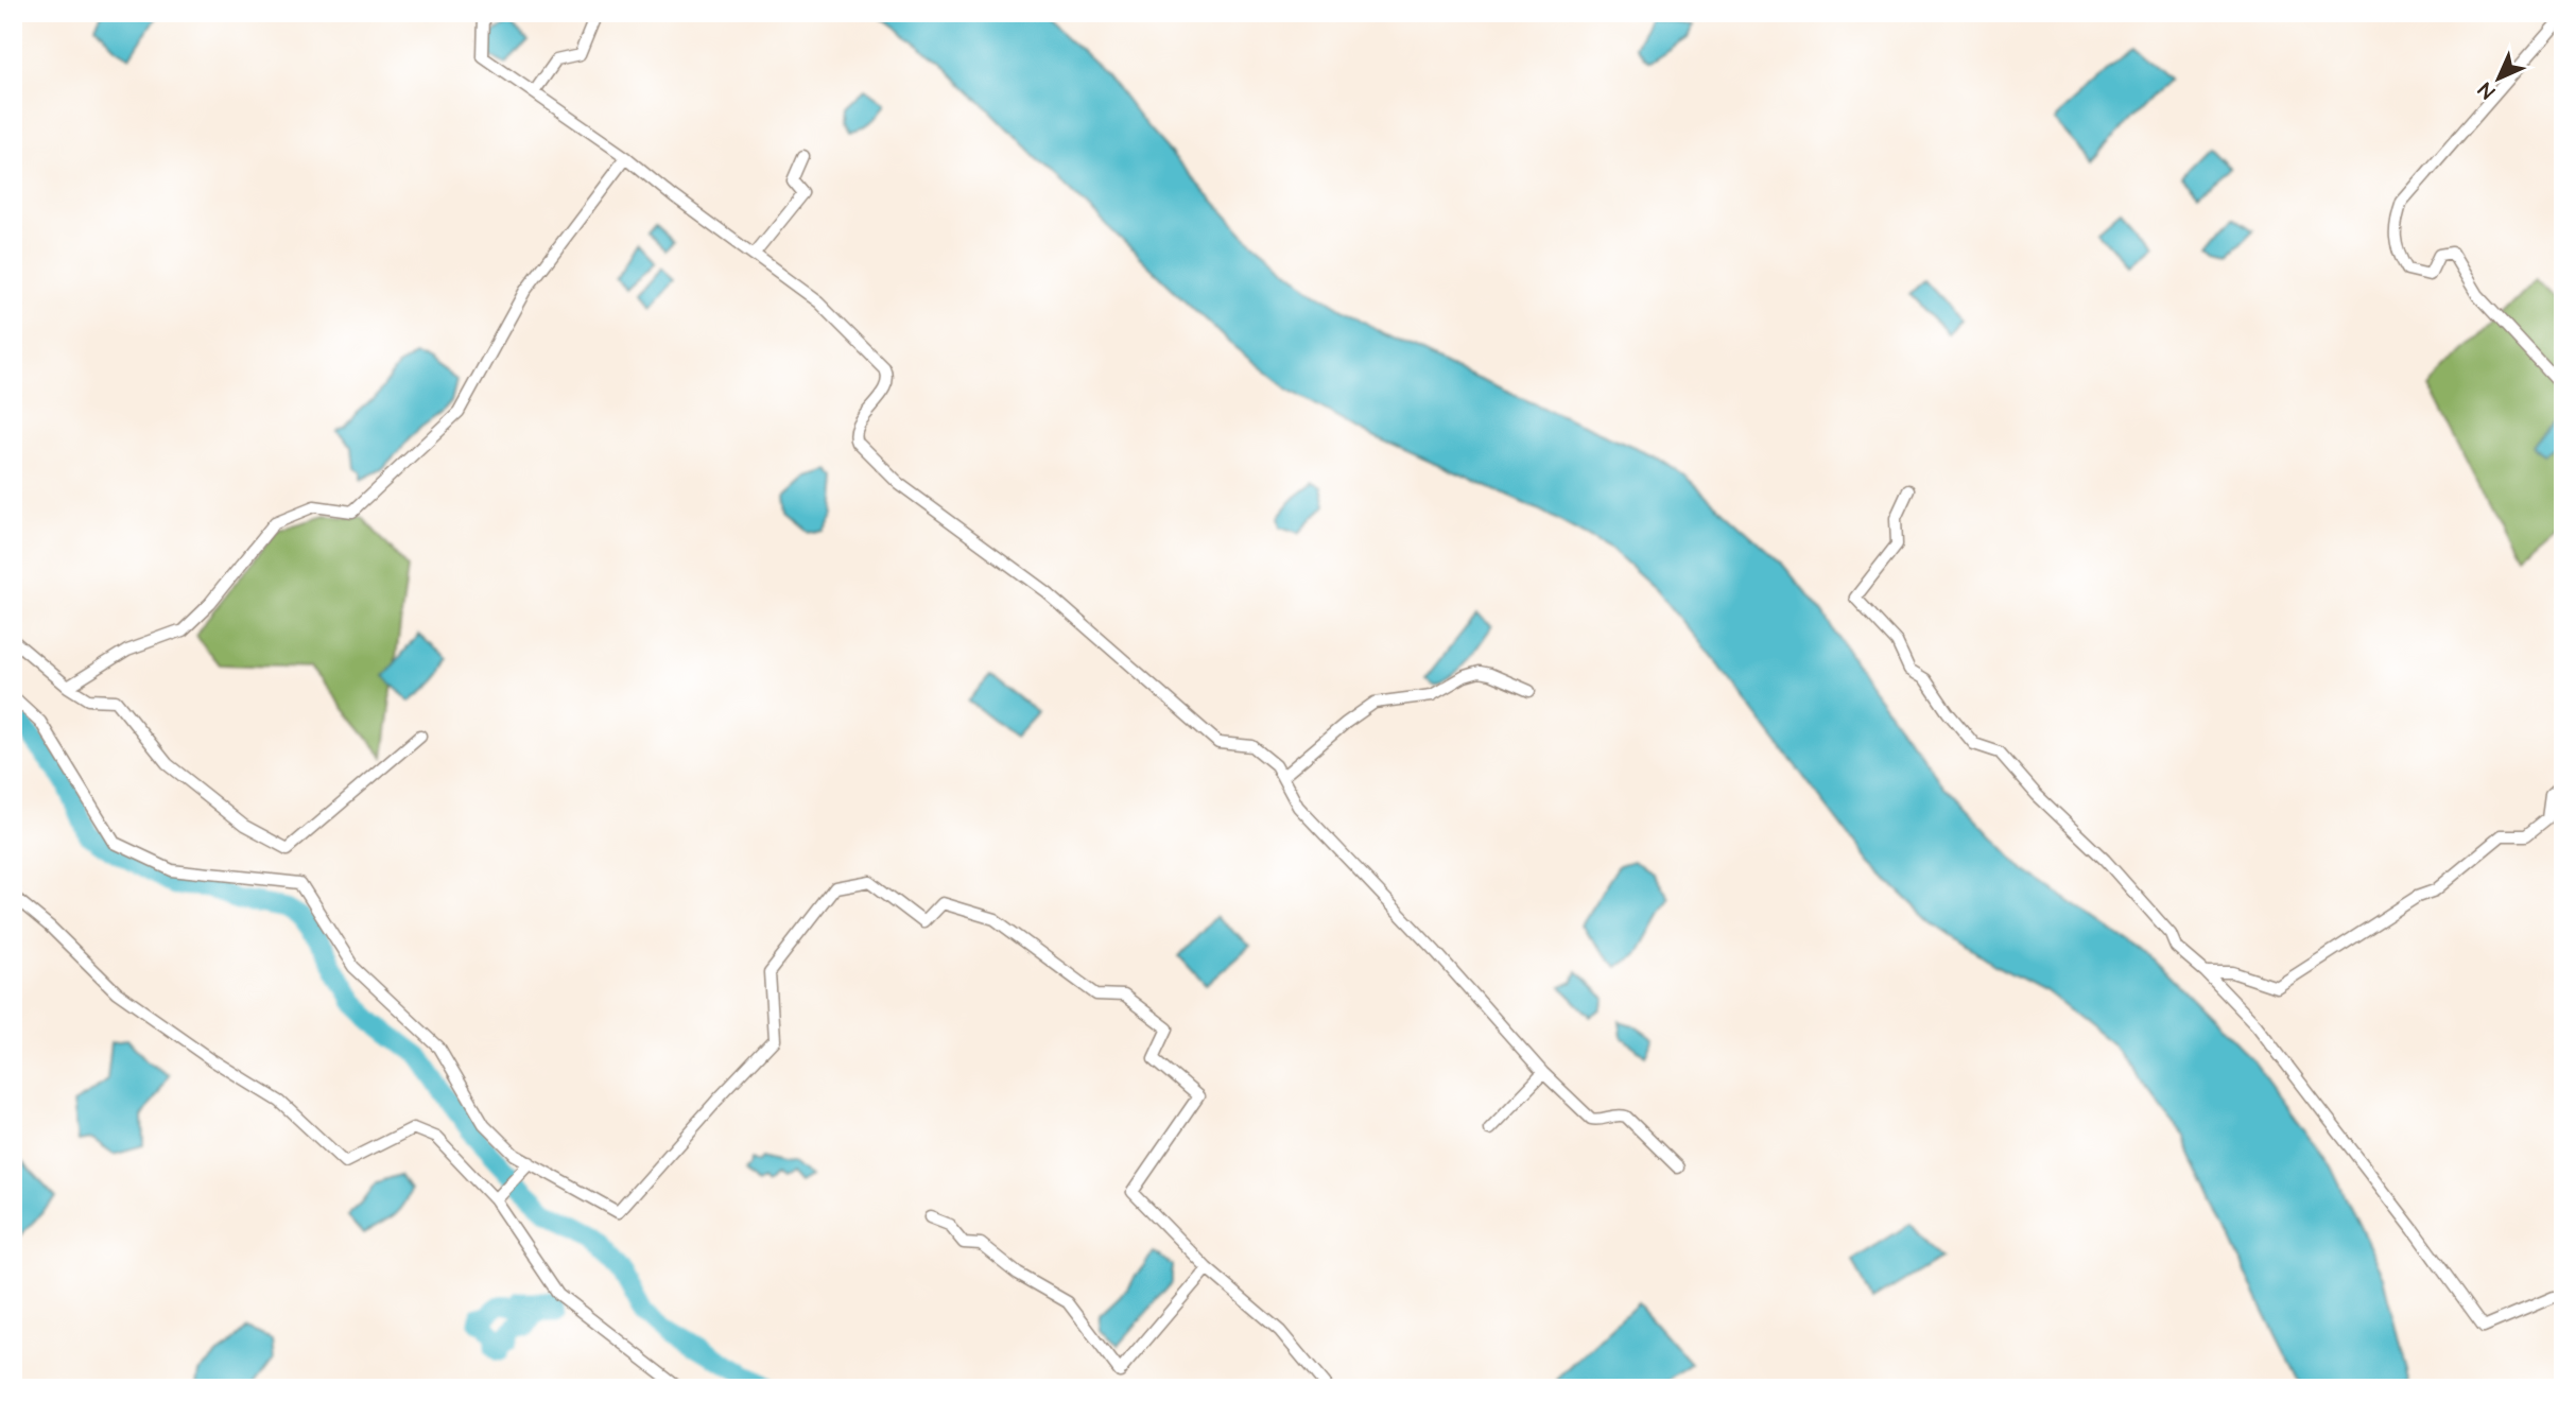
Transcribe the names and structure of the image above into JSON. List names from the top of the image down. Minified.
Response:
{"north":"bottom left"}
